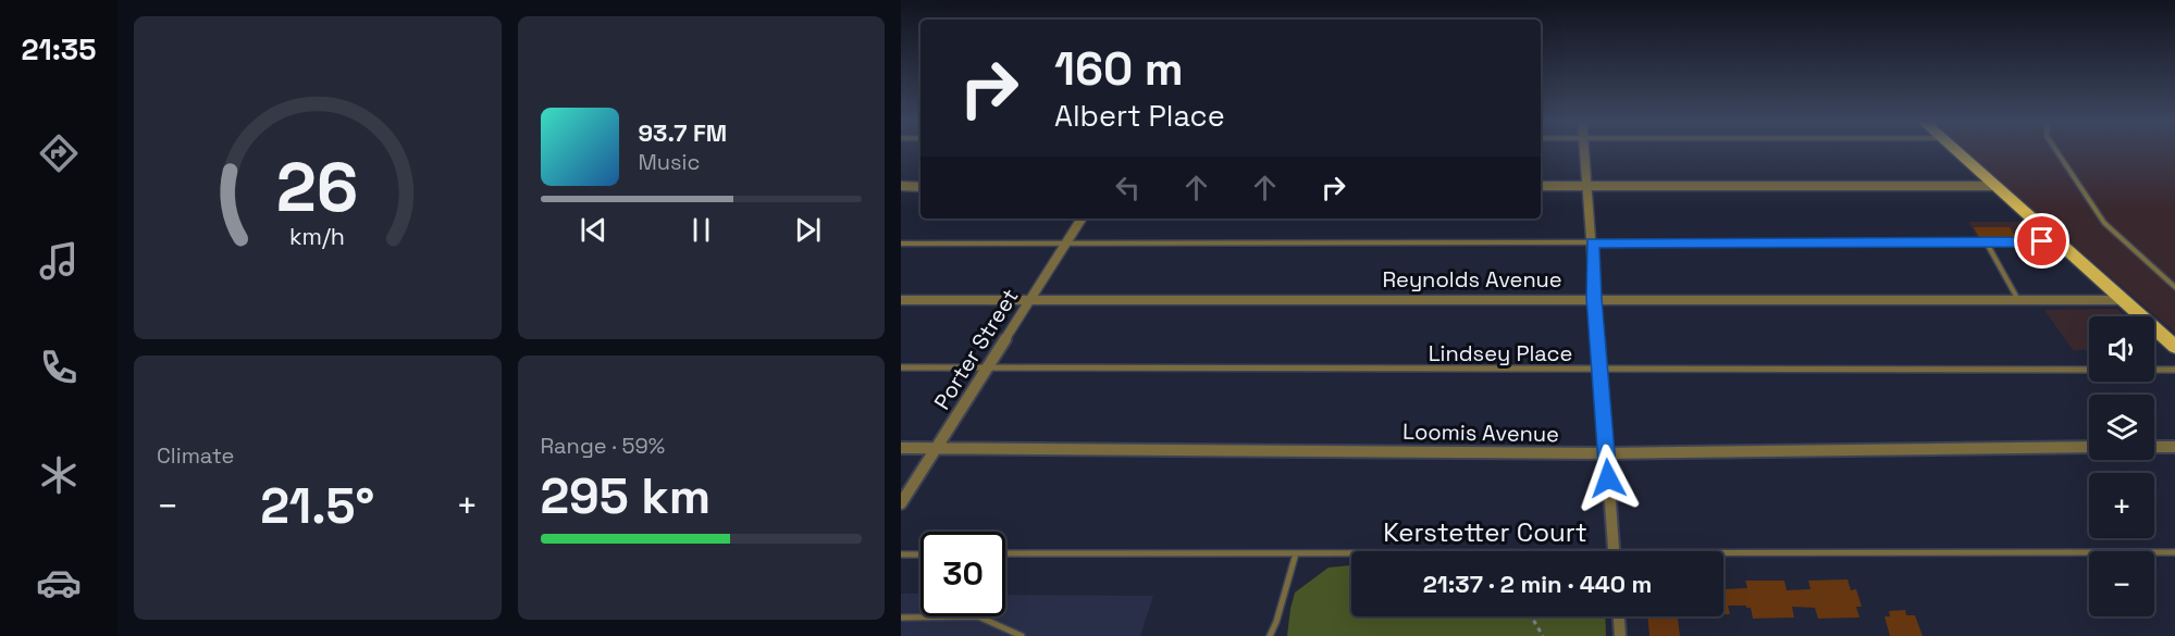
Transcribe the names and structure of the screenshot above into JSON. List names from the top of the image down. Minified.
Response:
{"streets":{"street":["Reynolds Avenue","Porter Street","Loomis Avenue"],"lane":["Lindsey Place","Kerstetter Court"]},"crossings":[["Reynolds Avenue","Porter Street"],["Porter Street","Lindsey Place"],["Porter Street","Loomis Avenue"]],"page":{"tabs":"21:35","turn":["160 m","Albert Place"],"song":["93.7 FM","Music"],"map_buttons":["+","−"],"tile":["Climate",["Range · 59%","295 km"]],"heat":["−","21.5°","+"],"limit":"30","trip":"21:37 · 2 min · 440 m","gauge":["26","km/h"]}}
